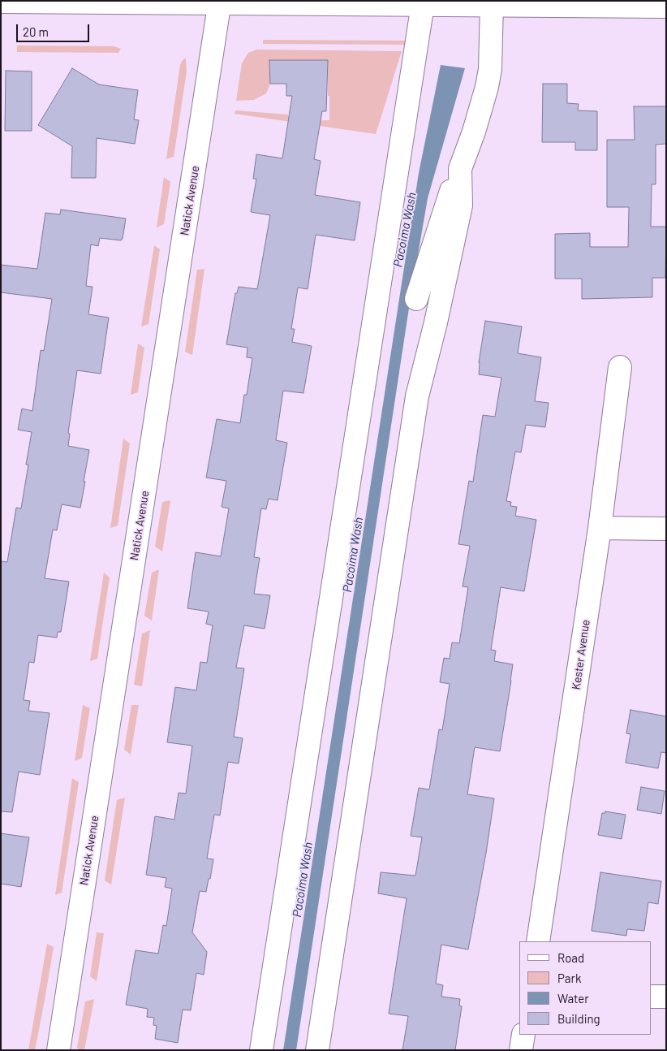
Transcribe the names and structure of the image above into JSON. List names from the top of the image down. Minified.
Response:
{"streets":{"street":["Natick Avenue","Kester Avenue"]},"water":["Pacoima Wash"],"legend":["Road","Park","Water","Building"],"scale_bar":"20 m"}
